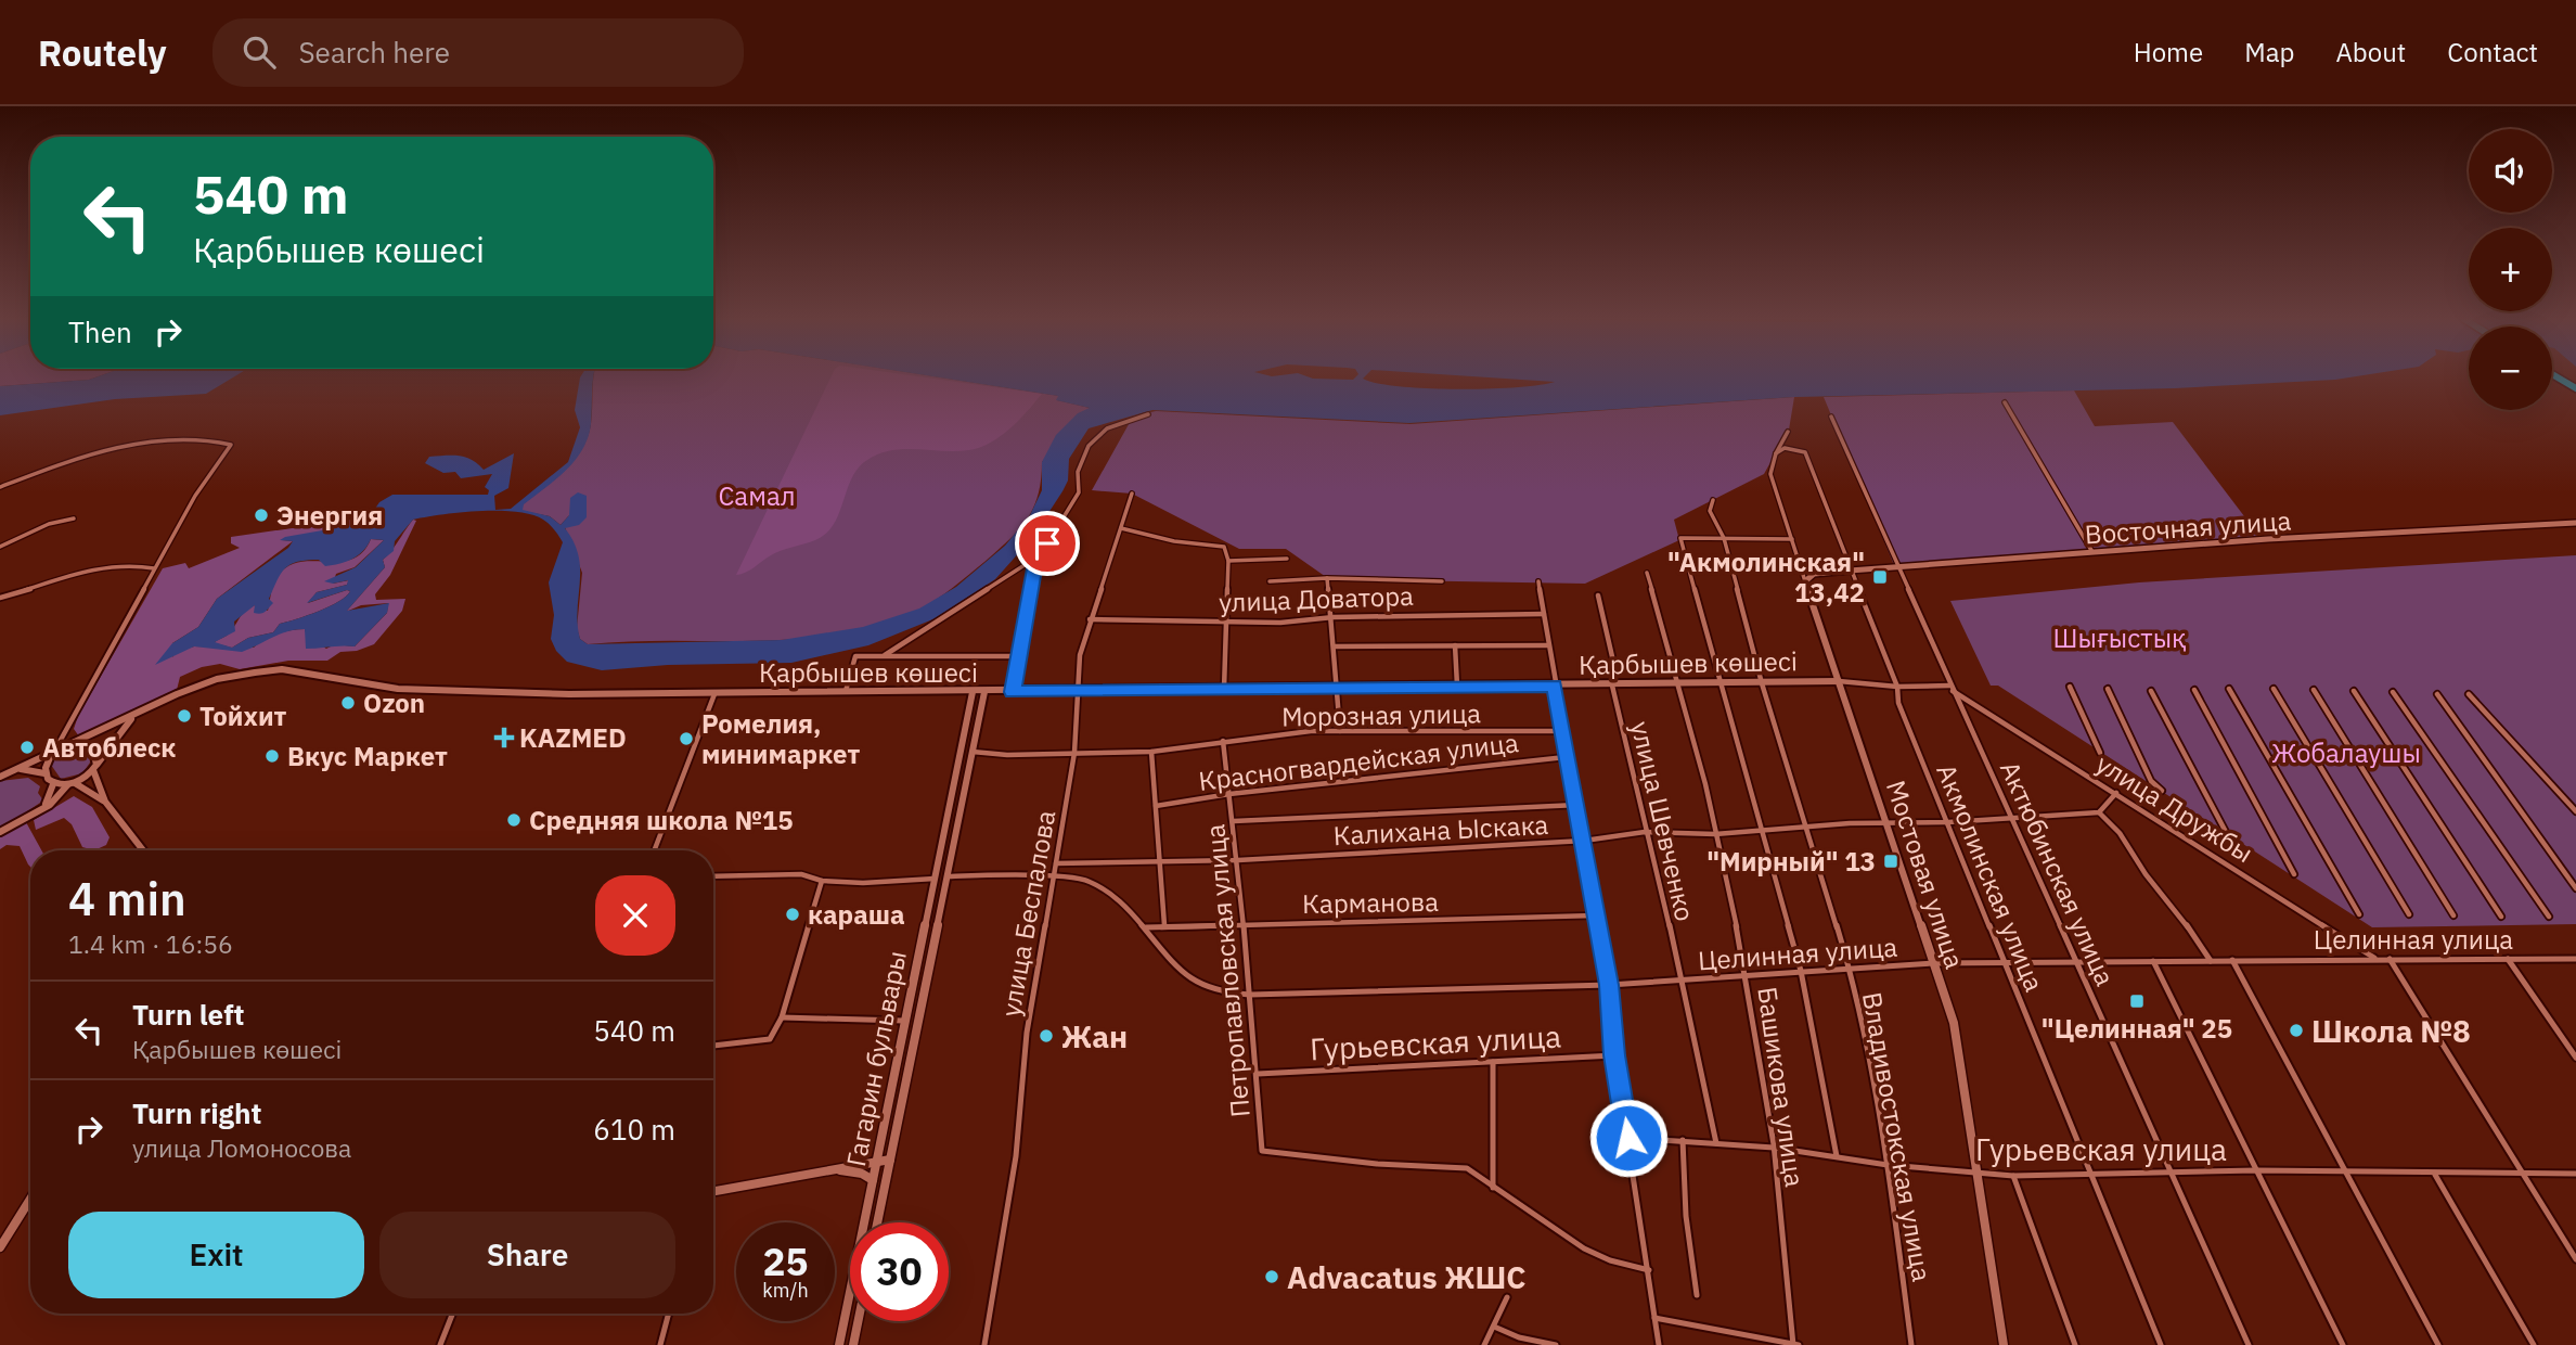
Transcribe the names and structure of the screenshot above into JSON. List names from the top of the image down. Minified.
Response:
{"streets":{"main road":["Восточная улица","Қарбышев көшесі","Мостовая улица","Гагарин бульвары"],"street":["улица Доватора","Морозная улица","Красногвардейская улица","улица Дружбы","улица Шевченко","Калихана Ыскака","Актюбинская улица","Акмолинская улица","Карманова","улица Беспалова","Целинная улица","Петропавловская улица","Гурьевская улица","Башикова улица","Владивостокская улица"]},"crossings":[["Восточная улица","Актюбинская улица"],["Восточная улица","Мостовая улица"],["Восточная улица","Акмолинская улица"],["улица Доватора","улица Беспалова"],["Қарбышев көшесі","улица Шевченко"],["Қарбышев көшесі","Мостовая улица"],["Қарбышев көшесі","улица Беспалова"],["Қарбышев көшесі","Гагарин бульвары"],["Қарбышев көшесі","Башикова улица"],["Қарбышев көшесі","Владивостокская улица"],["Морозная улица","улица Беспалова"],["Морозная улица","Петропавловская улица"],["Морозная улица","Гагарин бульвары"],["Красногвардейская улица","Петропавловская улица"],["улица Дружбы","Актюбинская улица"],["улица Дружбы","Целинная улица"],["улица Шевченко","Калихана Ыскака"],["улица Шевченко","Целинная улица"],["улица Шевченко","Гурьевская улица"],["Калихана Ыскака","Актюбинская улица"],["Калихана Ыскака","Мостовая улица"],["Калихана Ыскака","Акмолинская улица"],["Калихана Ыскака","улица Беспалова"],["Калихана Ыскака","Петропавловская улица"],["Калихана Ыскака","Башикова улица"],["Калихана Ыскака","Владивостокская улица"],["Актюбинская улица","Целинная улица"],["Актюбинская улица","Гурьевская улица"],["Мостовая улица","Акмолинская улица"],["Мостовая улица","Целинная улица"],["Мостовая улица","Гурьевская улица"],["Акмолинская улица","Целинная улица"],["Акмолинская улица","Гурьевская улица"],["Карманова","Целинная улица"],["Карманова","Петропавловская улица"],["улица Беспалова","Целинная улица"],["Целинная улица","Петропавловская улица"],["Целинная улица","Гагарин бульвары"],["Целинная улица","Башикова улица"],["Целинная улица","Владивостокская улица"],["Петропавловская улица","Гурьевская улица"],["Гурьевская улица","Башикова улица"],["Гурьевская улица","Владивостокская улица"]],"parks":["Самал","Шығыстық","Жобалаушы"],"places":{"other":["Энергия","Ozon","Тойхит","Ромелия, минимаркет","Автоблеск","Вкус Маркет","Средняя школа №15","караша","Школа №8","Жан","Advacatus ЖШС"],"transit":["\"Акмолинская\" 13,42","\"Мирный\" 13","\"Целинная\" 25"],"health":["KAZMED"]},"page":{"header":"Routely","search":"Search here","nav":["Home","Map","About","Contact"],"map_buttons":["+","−"],"turn":["540 m","Қарбышев көшесі"],"then":"Then","heading":["4 min","1.4 km · 16:56"],"list":[{"name":"Turn left","note":"Қарбышев көшесі","value":"540 m"},{"name":"Turn right","note":"улица Ломоносова","value":"610 m"}],"buttons":["Exit","Share"],"speed":"25 km/h","limit":"30"}}
